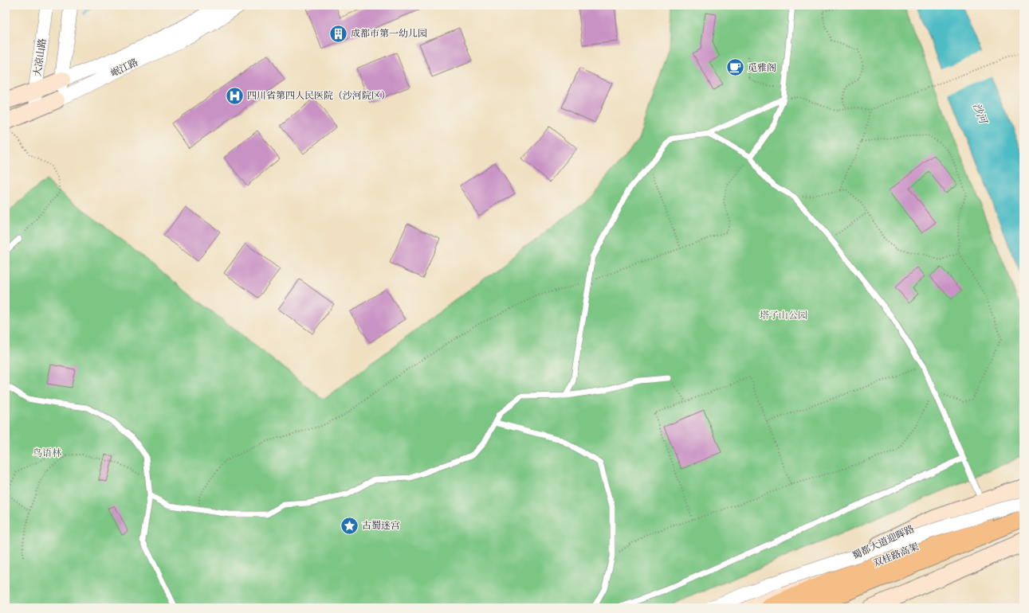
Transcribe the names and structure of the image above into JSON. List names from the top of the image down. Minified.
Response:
{"streets":{"highway":["双桂路高架"],"main road":["岷江路","蜀都大道迎晖路"],"street":["大凉山路"]},"crossings":[["大凉山路","岷江路"]],"water":["沙河"],"parks":["塔子山公园","鸟语林"],"places":{"building":["成都市第一幼儿园"],"cafe":["觅雅阁"],"hospital":["四川省第四人民医院（沙河院区）"],"place":["古蜀迷宫"]}}
